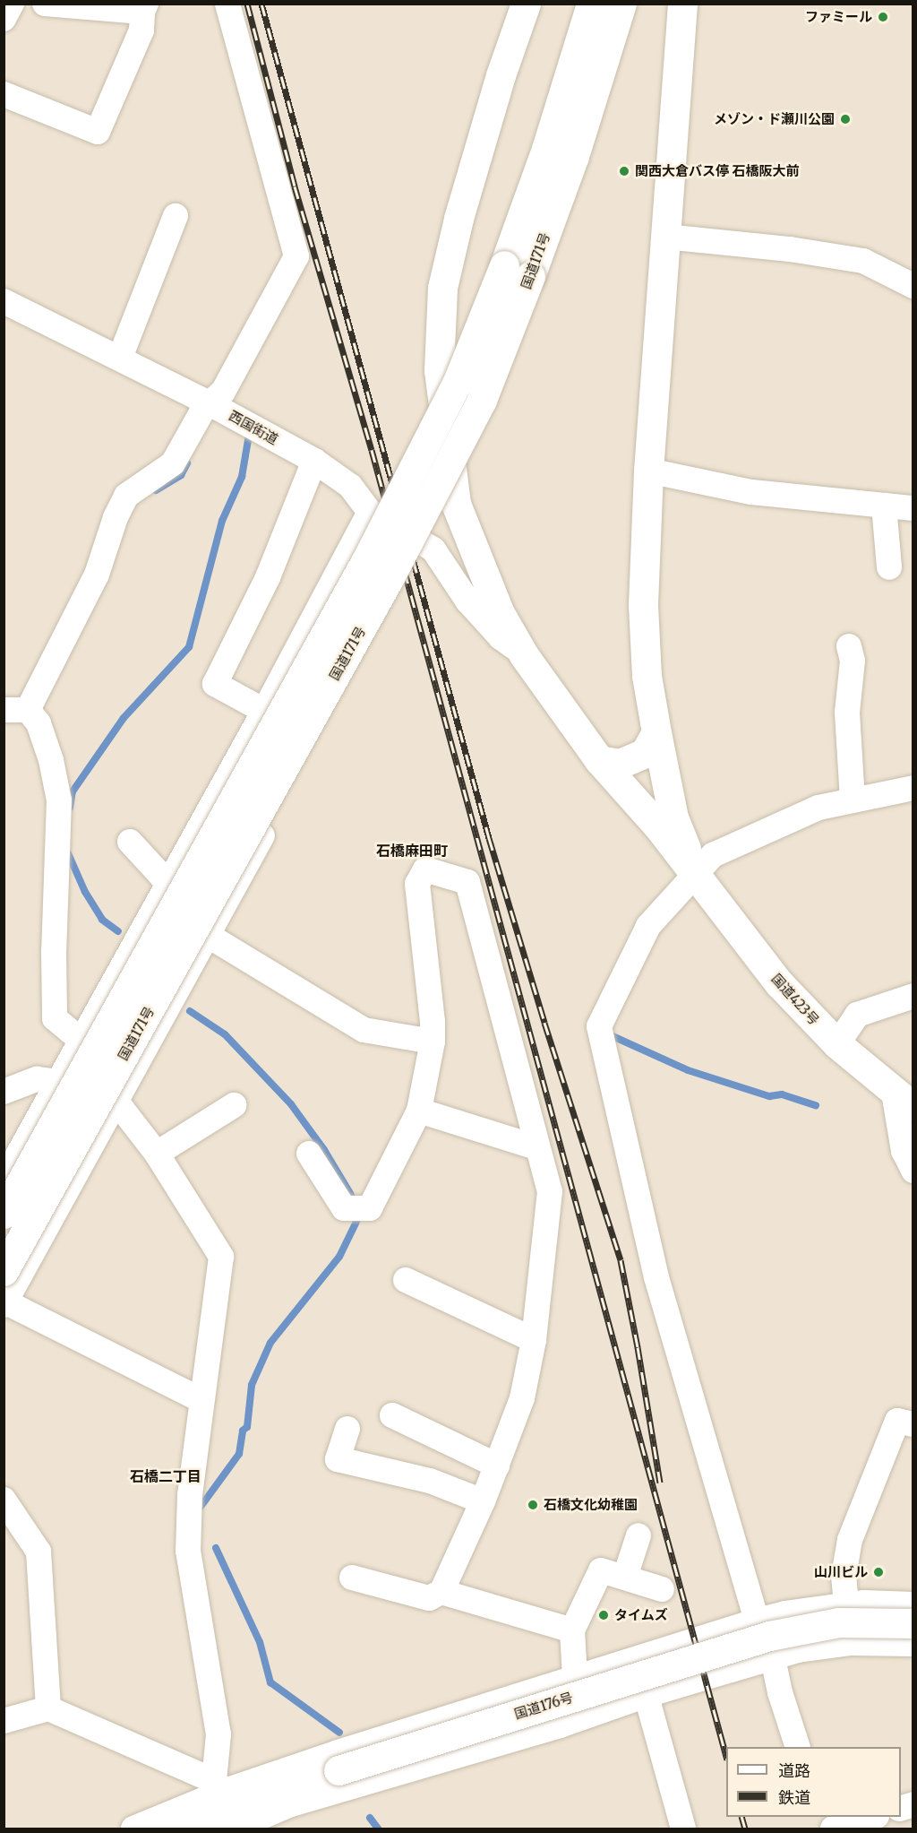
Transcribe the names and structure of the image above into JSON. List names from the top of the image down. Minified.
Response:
{"streets":{"highway":["国道171号","国道423号","国道176号"],"street":["西国街道"]},"districts":["石橋麻田町","石橋二丁目"],"places":["ファミール","メゾン・ド瀬川公園","関西大倉バス停 石橋阪大前","石橋文化幼稚園","山川ビル","タイムズ"],"legend":["道路","鉄道"]}
